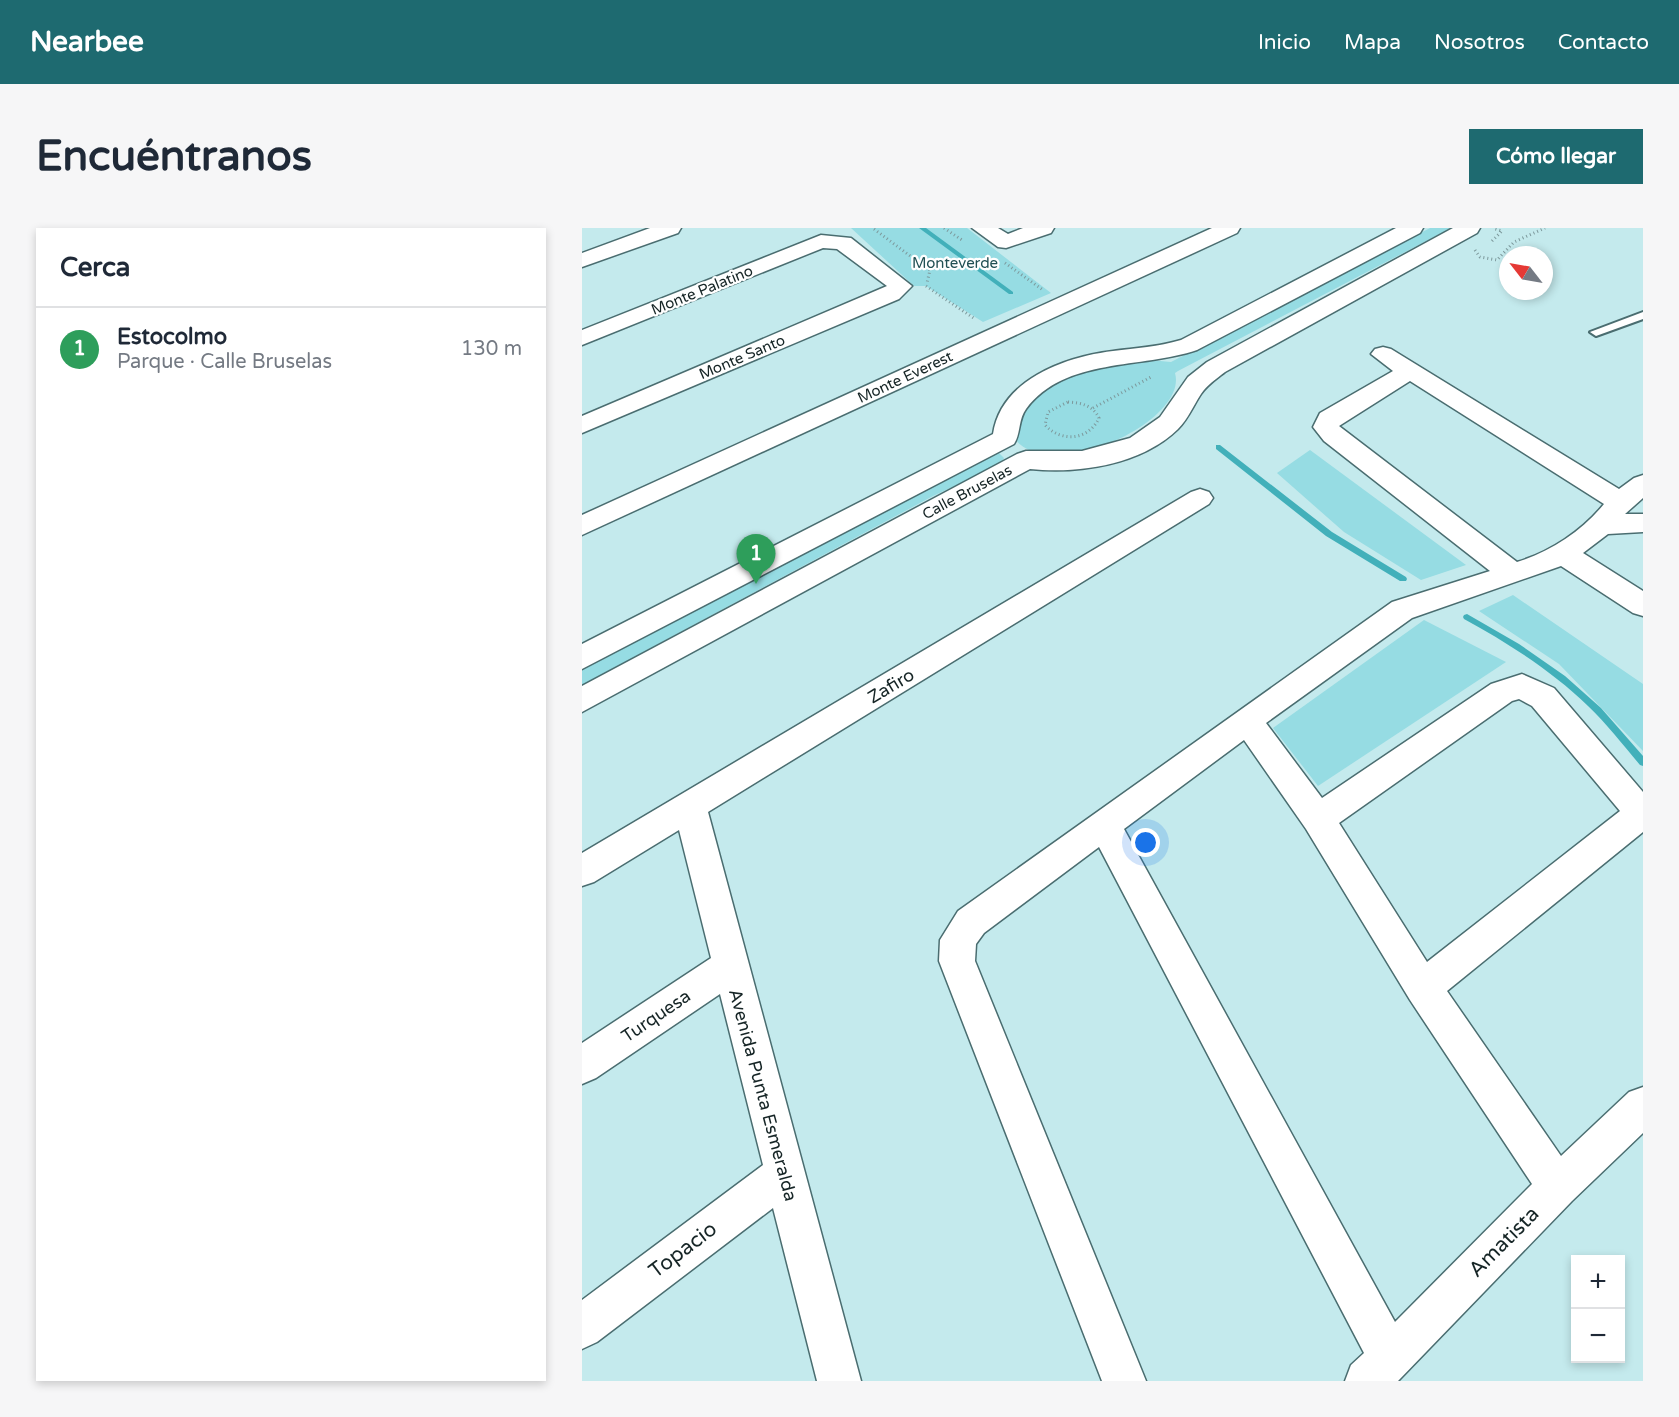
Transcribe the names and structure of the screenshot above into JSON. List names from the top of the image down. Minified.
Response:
{"streets":{"street":["Monte Palatino","Monte Santo","Monte Everest","Calle Bruselas","Zafiro","Turquesa","Avenida Punta Esmeralda","Amatista","Topacio"]},"crossings":[["Monte Palatino","Monte Santo"],["Zafiro","Avenida Punta Esmeralda"],["Turquesa","Avenida Punta Esmeralda"],["Avenida Punta Esmeralda","Topacio"]],"parks":["Monteverde"],"north":"top left","page":{"header":"Nearbee","nav":["Inicio","Mapa","Nosotros","Contacto"],"buttons":"Cómo llegar","title":"Encuéntranos","heading":"Cerca","list":[{"mark":"1","name":"Estocolmo","note":"Parque · Calle Bruselas","value":"130 m"}],"pins":"1","map_buttons":["+","−"]}}
